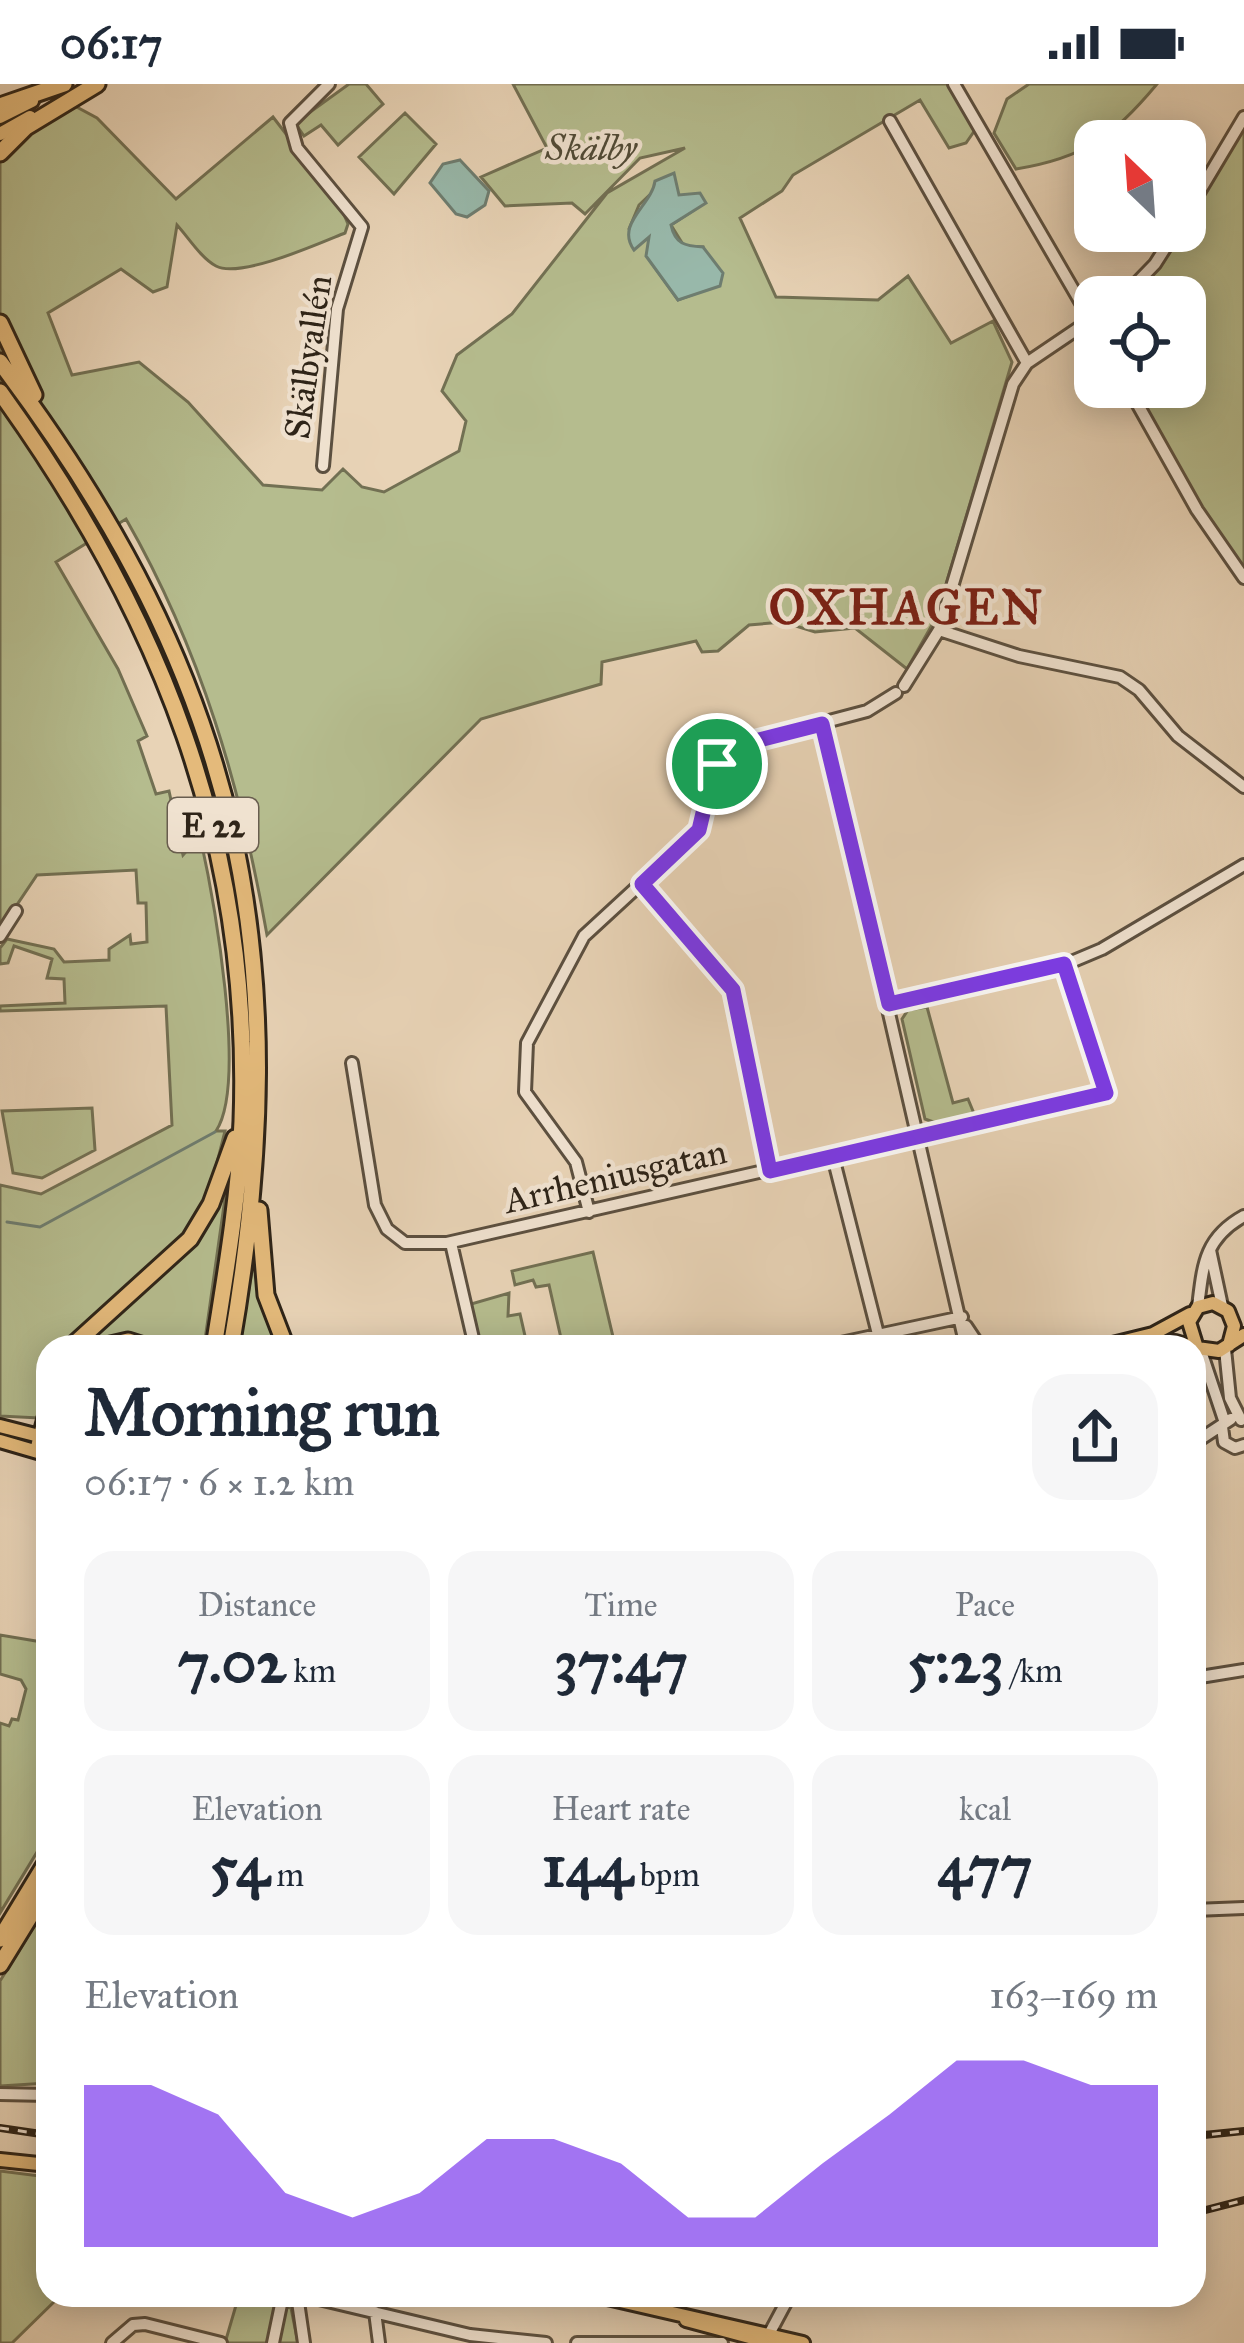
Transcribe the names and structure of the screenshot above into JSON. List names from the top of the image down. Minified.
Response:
{"streets":{"highway":["E 22"],"street":["Skälbyallén","Arrheniusgatan"]},"districts":["OXHAGEN"],"parks":["Skälby"],"north":"top left","page":{"status":"06:17","heading":["Morning run","06:17 · 6 × 1.2 km"],"stats":[["Distance","7.02 km"],["Time","37:47"],["Pace","5:23 /km"],["Elevation","54 m"],["Heart rate","144 bpm"],["kcal","477"]],"chart":["Elevation","163–169 m"]}}
